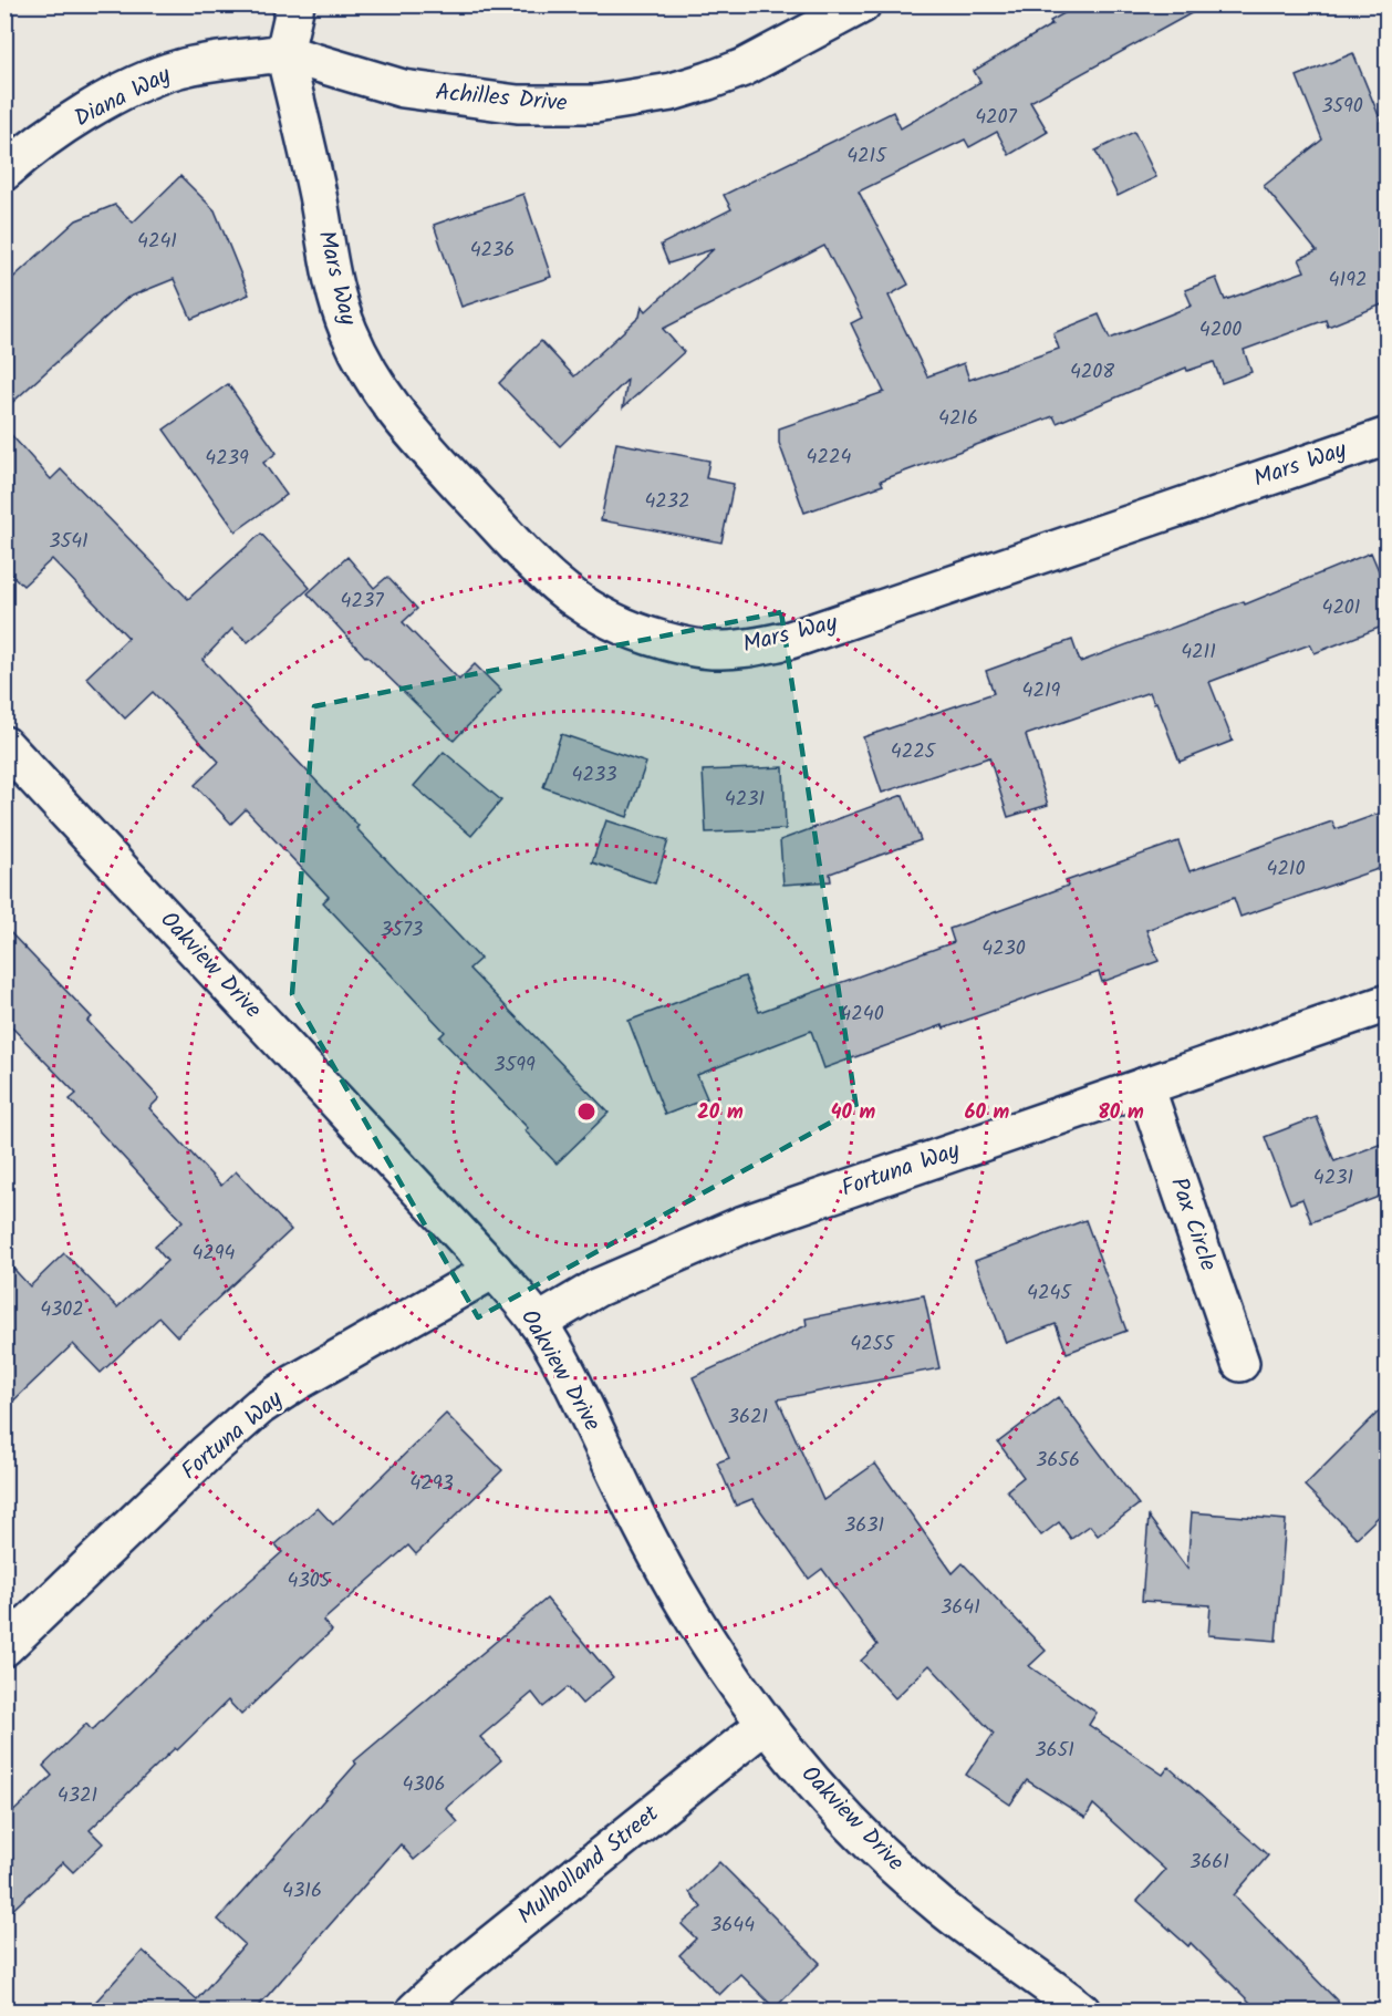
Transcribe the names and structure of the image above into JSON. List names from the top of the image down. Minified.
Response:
{"streets":{"street":["Diana Way","Achilles Drive","Mars Way","Oakview Drive","Fortuna Way","Pax Circle","Mulholland Street"]},"crossings":[["Diana Way","Achilles Drive"],["Diana Way","Mars Way"],["Achilles Drive","Mars Way"],["Oakview Drive","Fortuna Way"],["Oakview Drive","Mulholland Street"],["Fortuna Way","Pax Circle"]],"house_numbers":["3590","4207","4215","4241","4236","4192","4200","4208","4216","4224","4239","4232","3541","4237","4201","4211","4219","4225","4233","4231","4210","3573","4230","4240","3599","4231","4294","4245","4302","4255","3621","3656","4293","3631","4305","3641","3651","4306","4321","3661","4316","3644"],"rings":["20 m","40 m","60 m","80 m"]}
